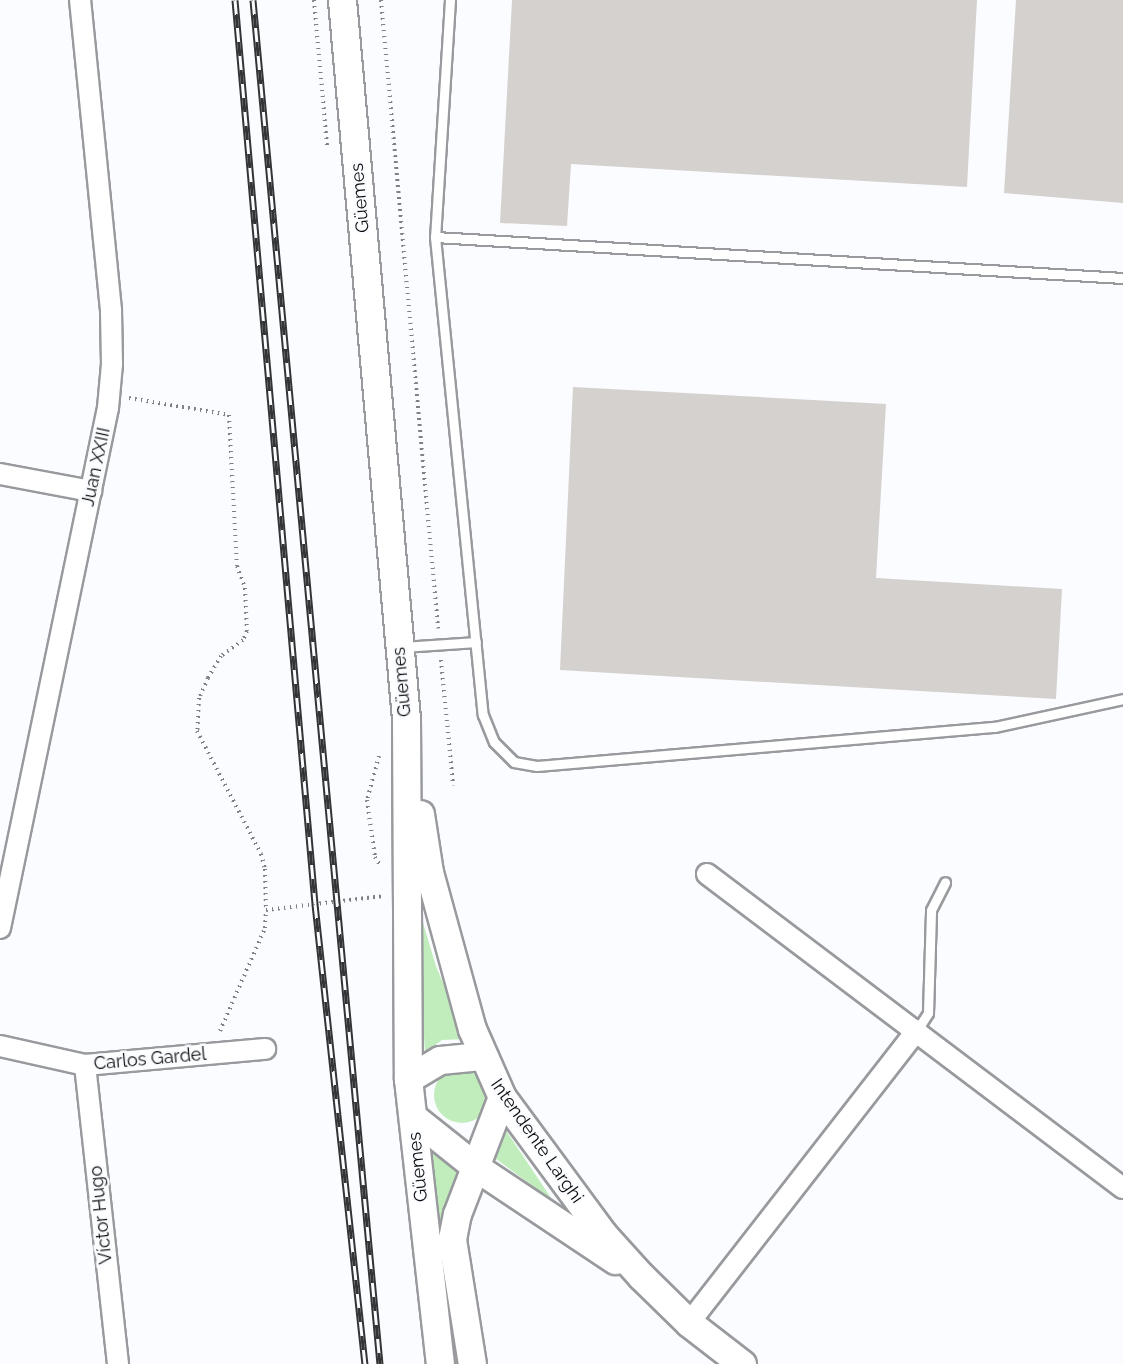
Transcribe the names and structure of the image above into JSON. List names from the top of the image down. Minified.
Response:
{"streets":{"main road":["Güemes","Intendente Larghi"],"street":["Juan XXIII","Carlos Gardel","Víctor Hugo"]},"crossings":[["Güemes","Intendente Larghi"],["Carlos Gardel","Víctor Hugo"]]}
